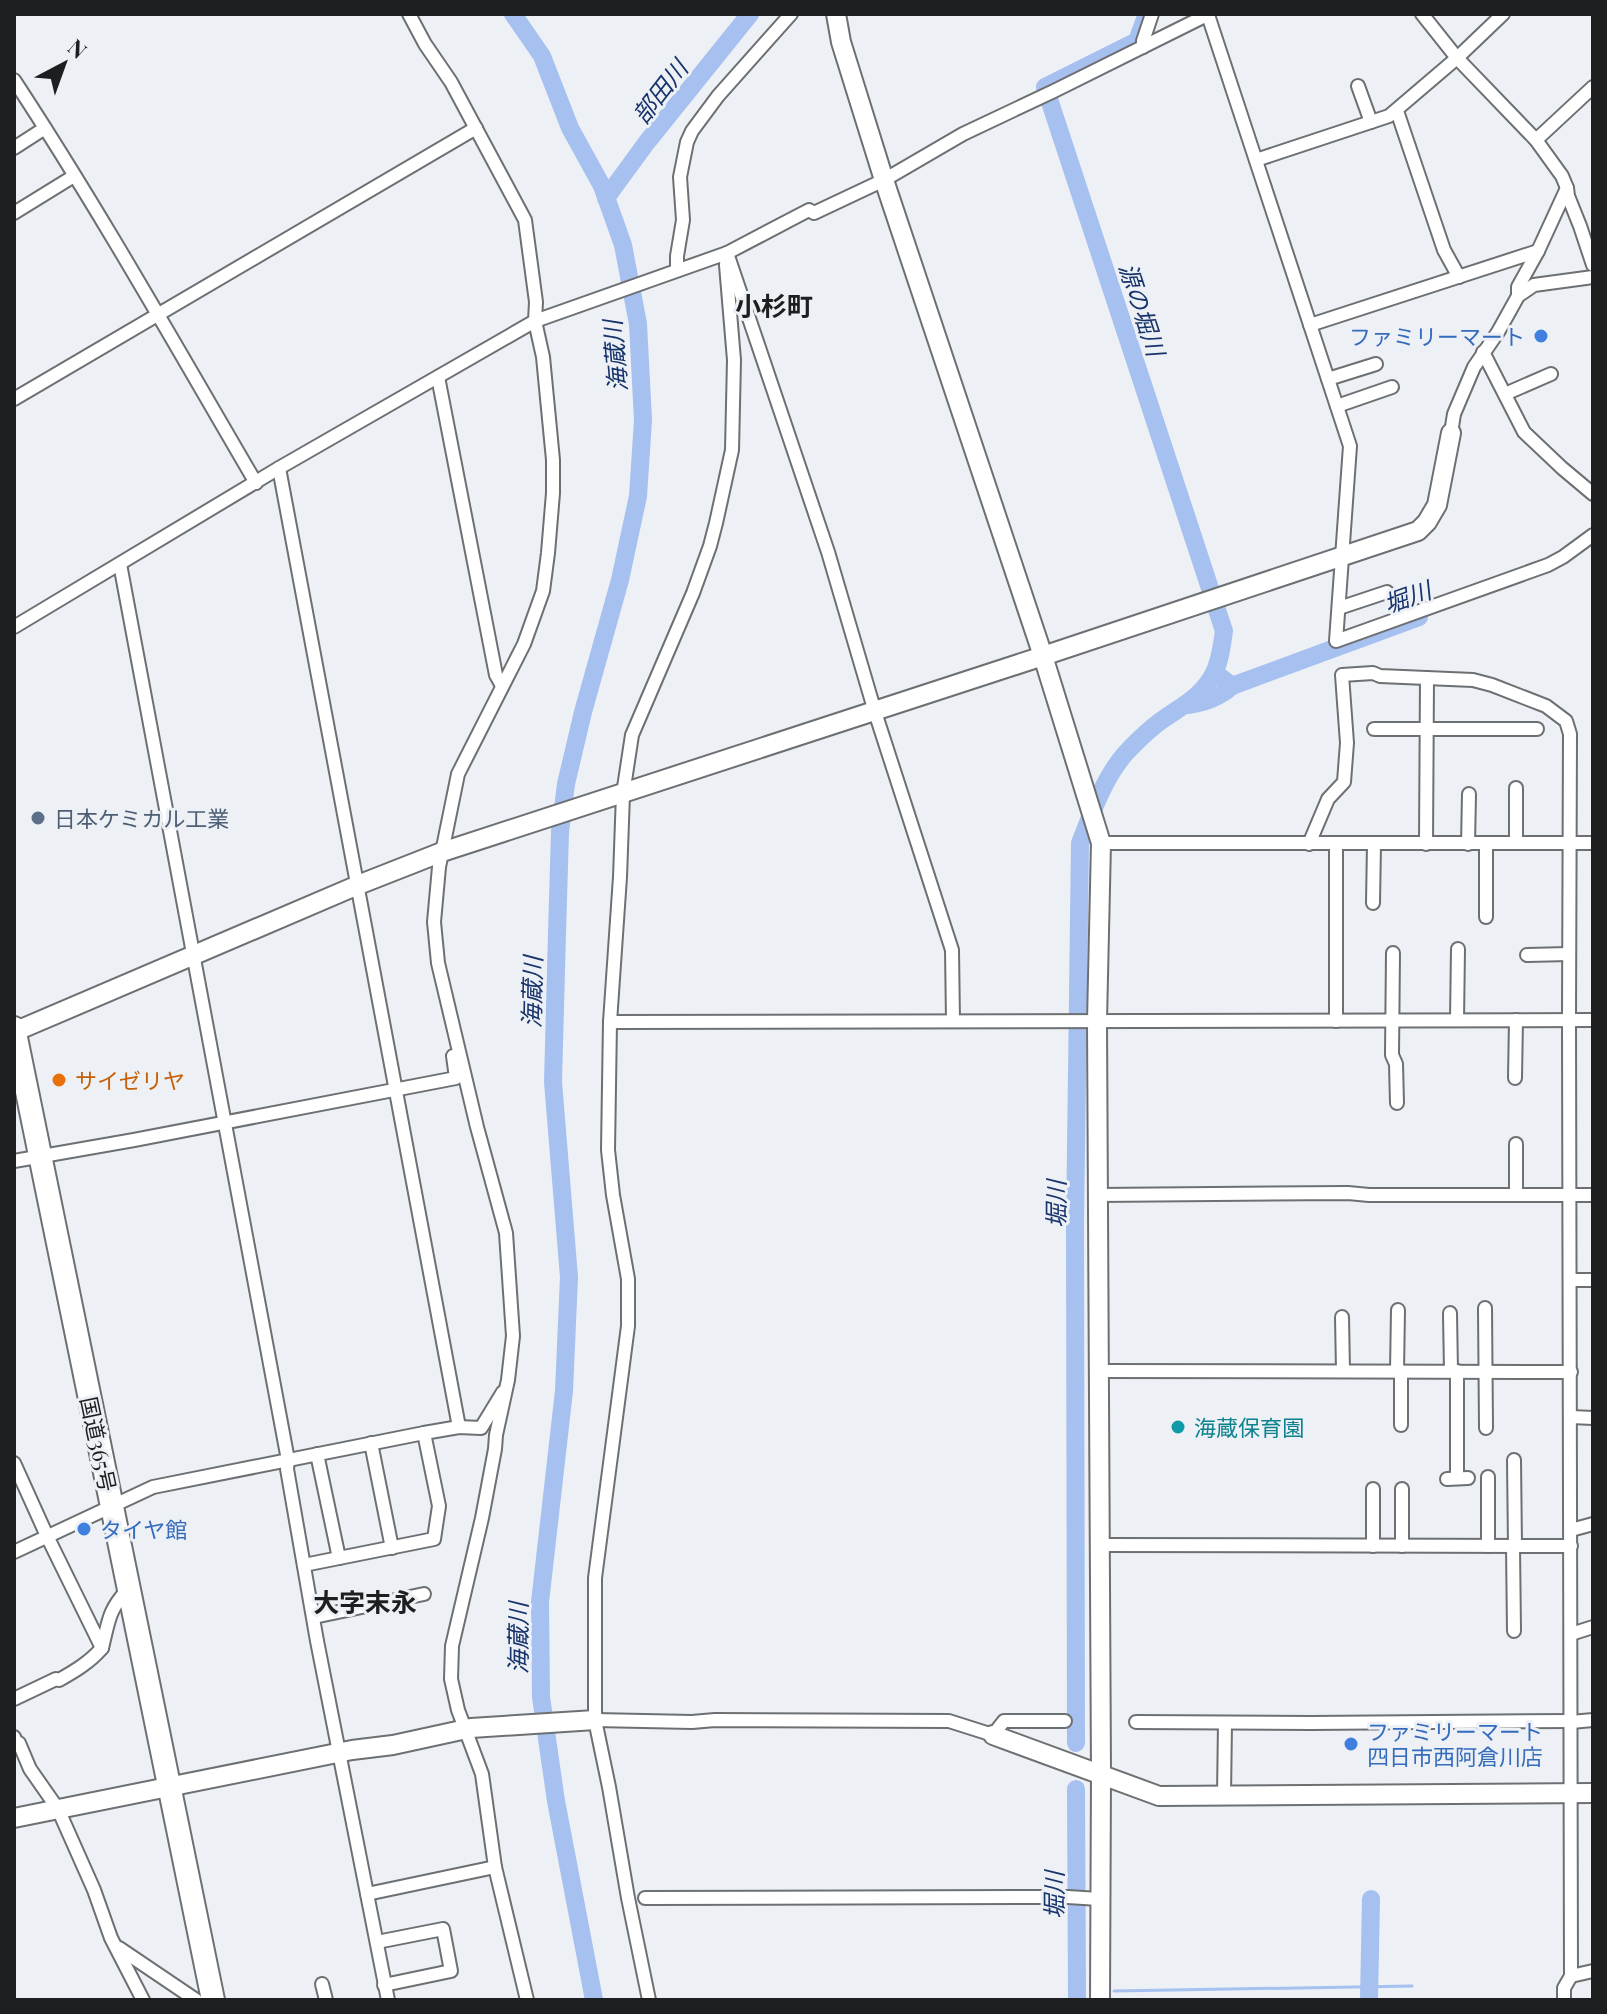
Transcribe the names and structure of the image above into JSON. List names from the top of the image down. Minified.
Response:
{"streets":{"highway":["国道365号"]},"districts":["小杉町","大字末永"],"water":["部田川","源の堀川","海蔵川","堀川"],"places":["ファミリーマート","日本ケミカル工業","サイゼリヤ","海蔵保育園","タイヤ館","ファミリーマート 四日市西阿倉川店"],"north":"top right"}
